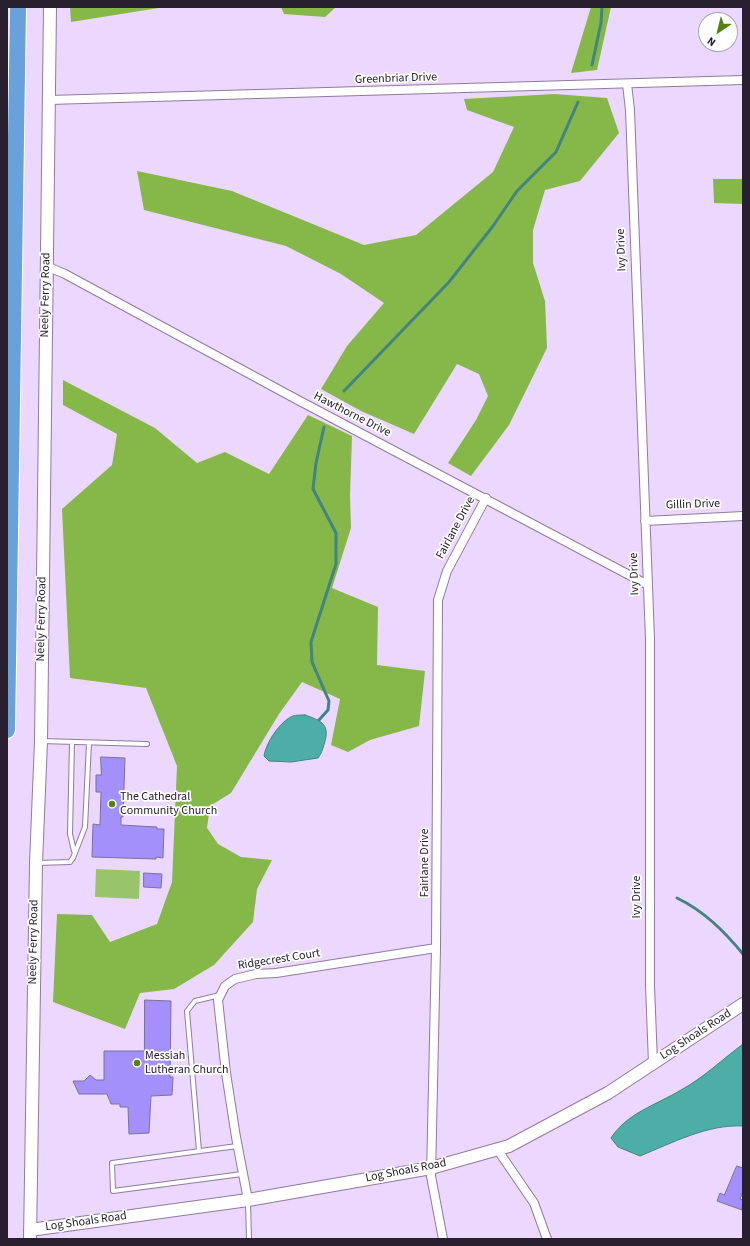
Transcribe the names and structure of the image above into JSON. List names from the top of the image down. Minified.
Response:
{"streets":{"street":["Greenbriar Drive","Ivy Drive","Neely Ferry Road","Hawthorne Drive","Gillin Drive","Fairlane Drive","Ridgecrest Court","Log Shoals Road"]},"crossings":[["Greenbriar Drive","Ivy Drive"],["Greenbriar Drive","Neely Ferry Road"],["Ivy Drive","Hawthorne Drive"],["Ivy Drive","Gillin Drive"],["Ivy Drive","Log Shoals Road"],["Neely Ferry Road","Hawthorne Drive"],["Neely Ferry Road","Log Shoals Road"],["Hawthorne Drive","Fairlane Drive"],["Fairlane Drive","Ridgecrest Court"],["Fairlane Drive","Log Shoals Road"]],"places":["The Cathedral Community Church","Messiah Lutheran Church"],"north":"bottom left"}
